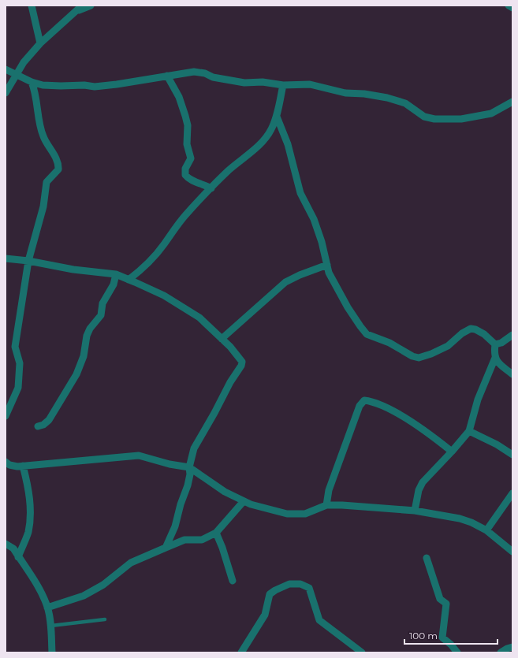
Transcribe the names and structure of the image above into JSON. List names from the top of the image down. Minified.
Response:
{"scale_bar":"100 m"}
